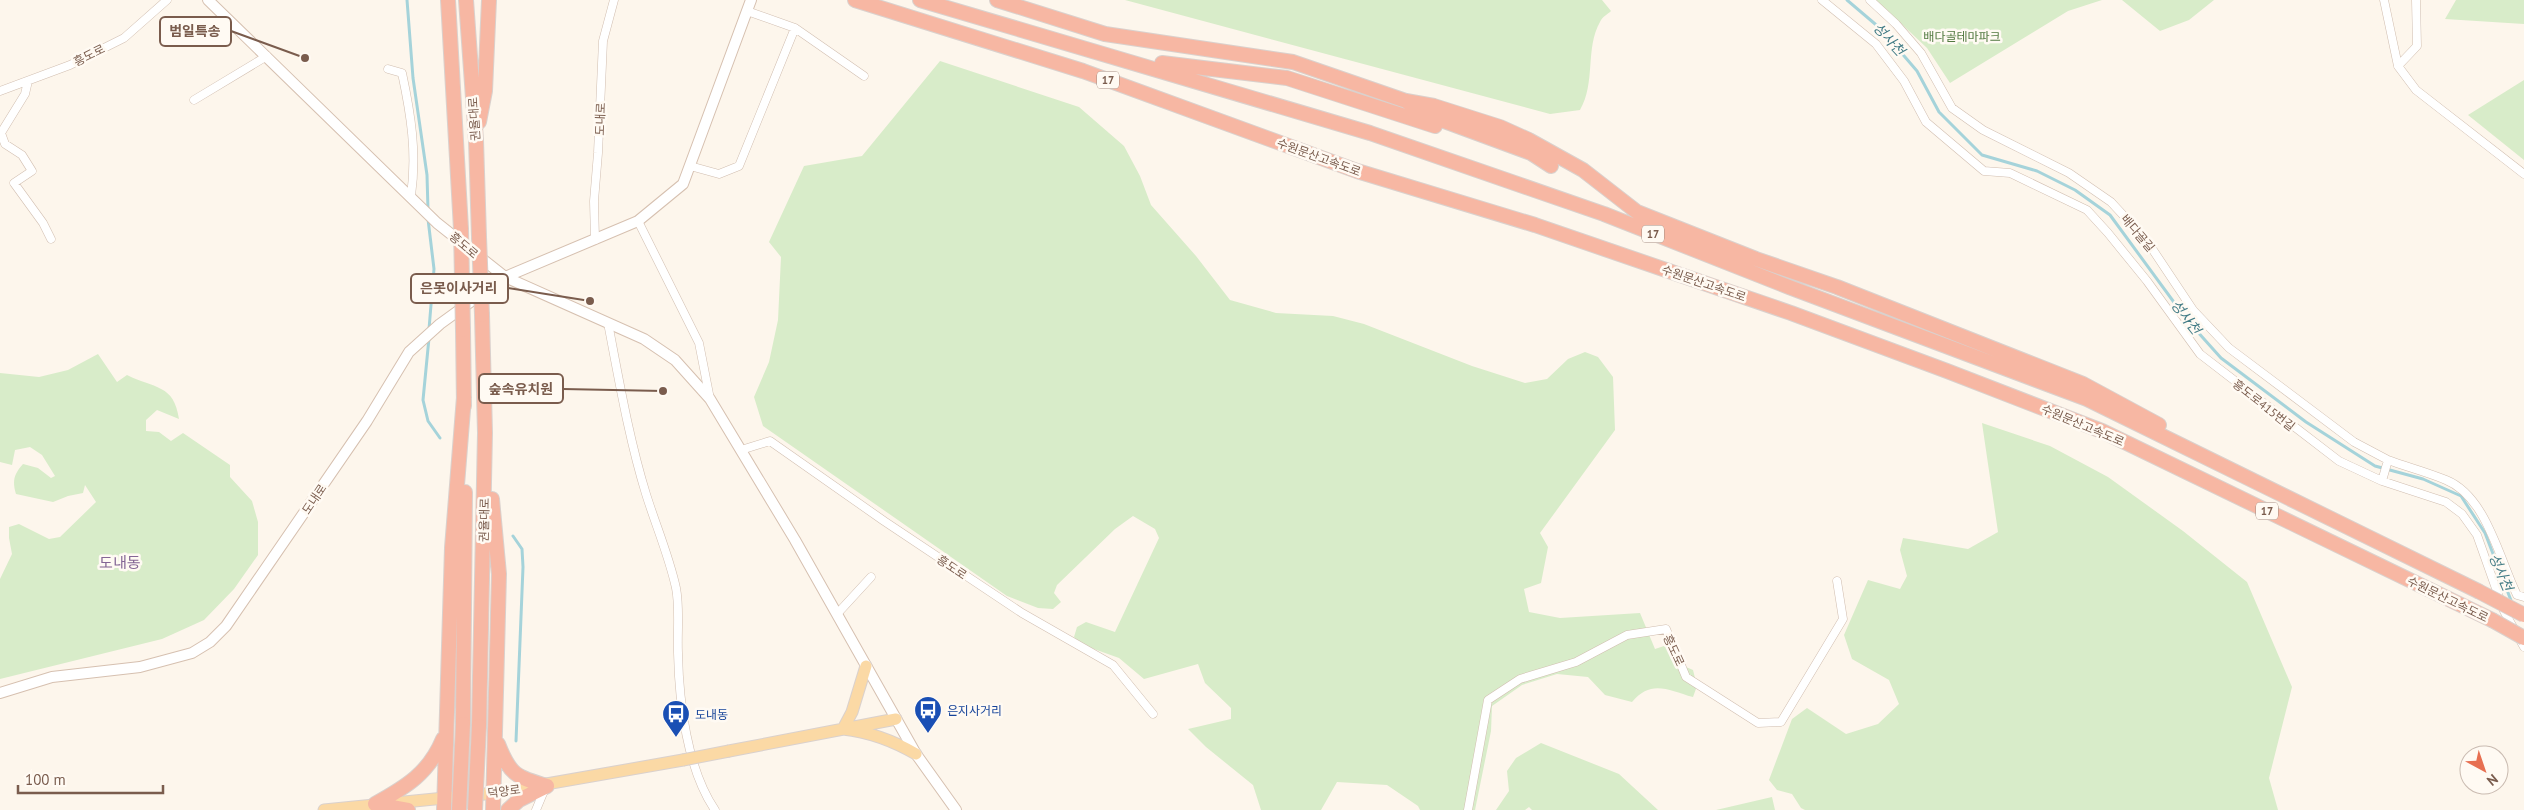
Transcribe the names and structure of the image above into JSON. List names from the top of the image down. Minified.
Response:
{"streets":{"highway":["17","권율대로","수원문산고속도로"],"main road":["덕양로"],"street":["흥도로","도내로","배다골길","흥도로415번길"]},"crossings":[["흥도로","도내로"]],"districts":["도내동"],"water":["성사천"],"parks":["배다골테마파크"],"places":{"other":["범일특송","은못이사거리","숲속유치원"],"bus stop":["은지사거리","도내동"]},"scale_bar":"100 m","north":"bottom right"}
